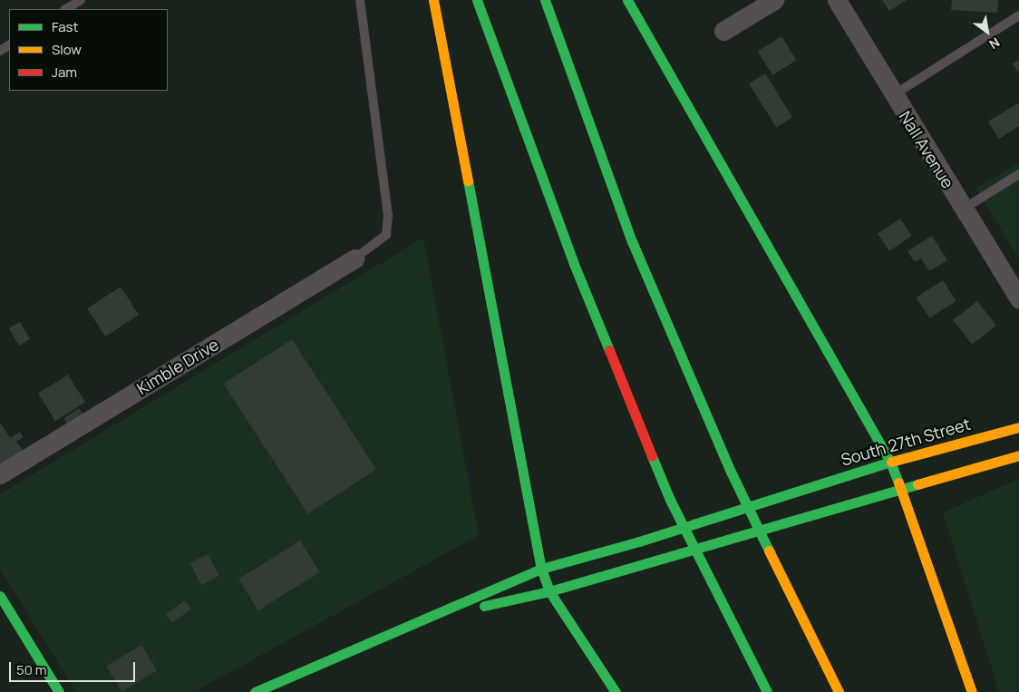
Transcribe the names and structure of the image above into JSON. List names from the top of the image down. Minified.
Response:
{"streets":{"main road":["South 27th Street"],"street":["Nall Avenue","Kimble Drive"]},"legend":["Fast","Slow","Jam"],"scale_bar":"50 m","north":"bottom right"}
